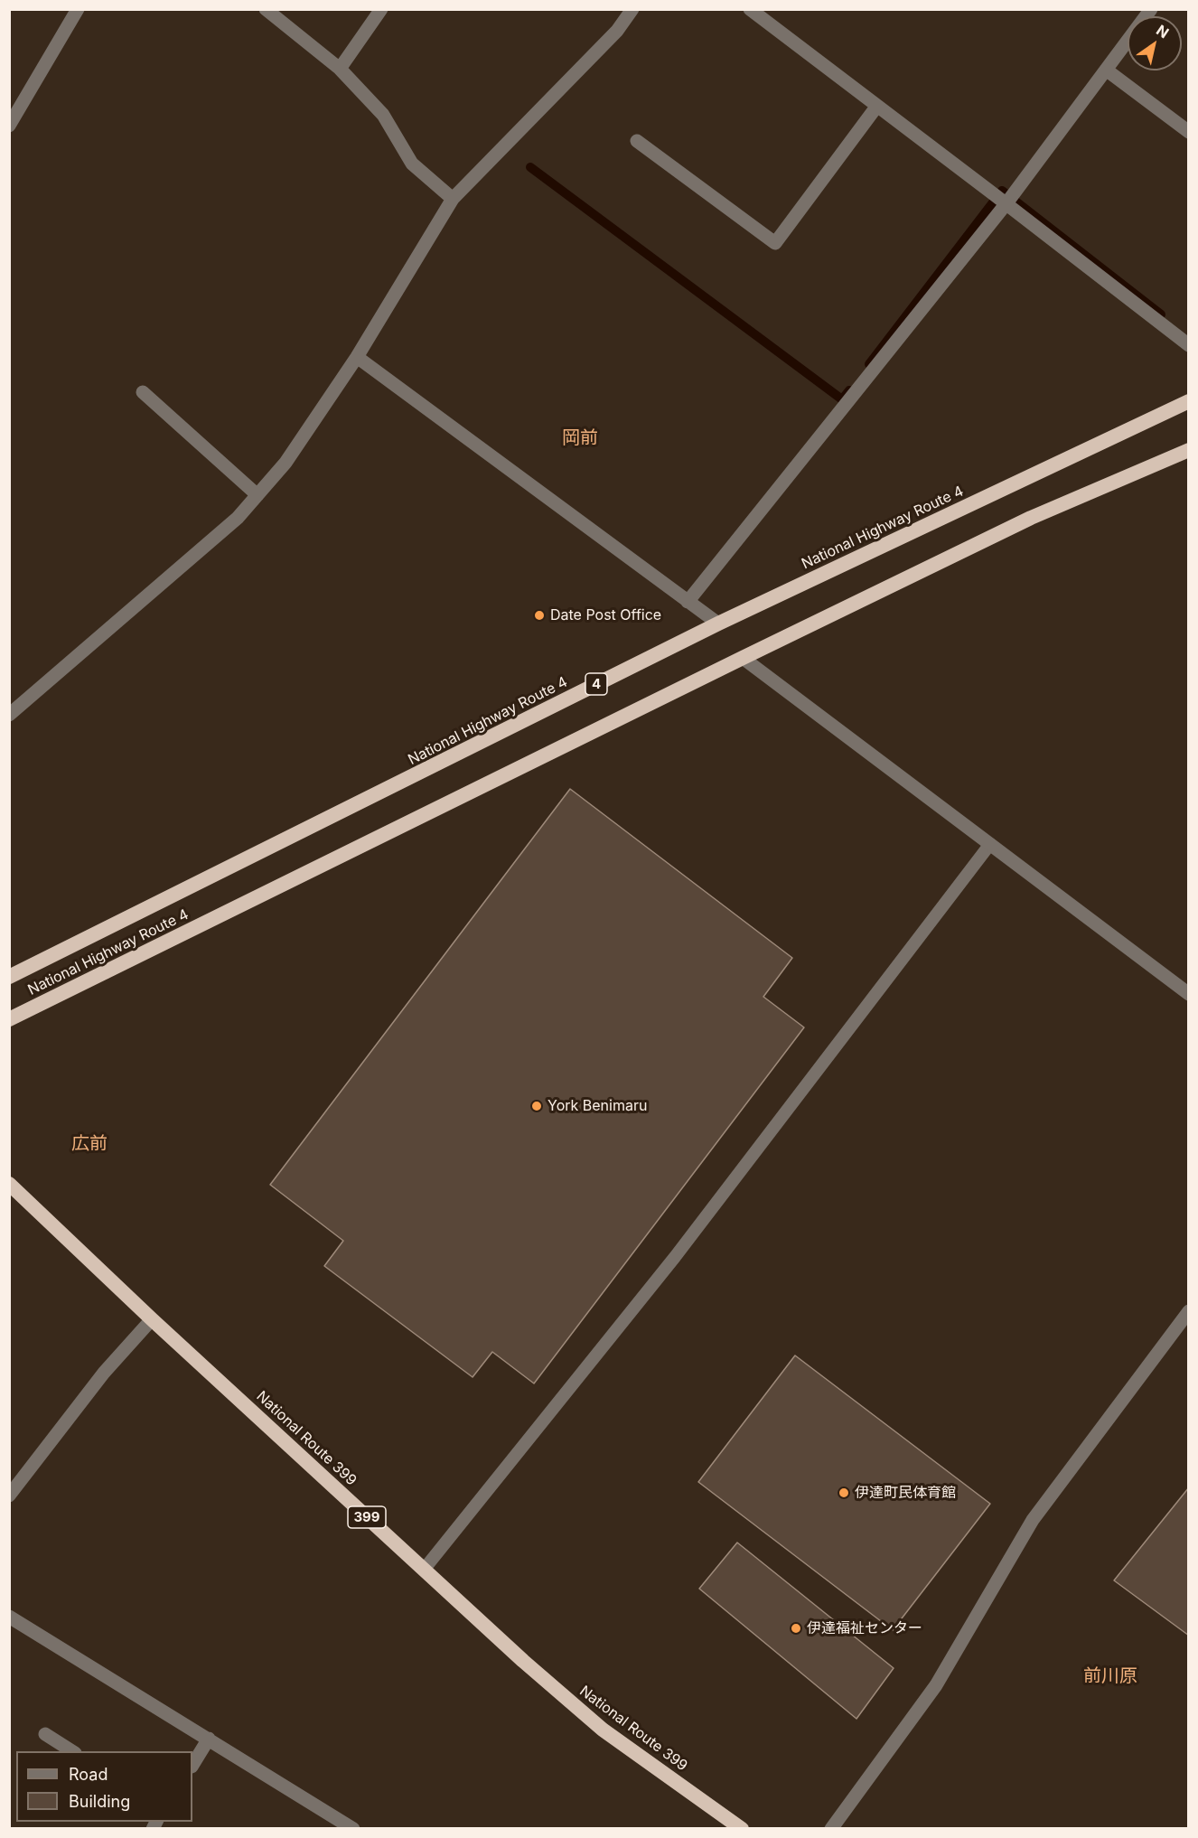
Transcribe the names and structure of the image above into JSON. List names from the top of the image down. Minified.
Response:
{"streets":{"highway":["National Highway Route 4","4","National Route 399","399"]},"districts":["岡前","広前","前川原"],"places":["Date Post Office","York Benimaru","伊達町民体育館","伊達福祉センター"],"legend":["Road","Building"],"north":"top right"}
